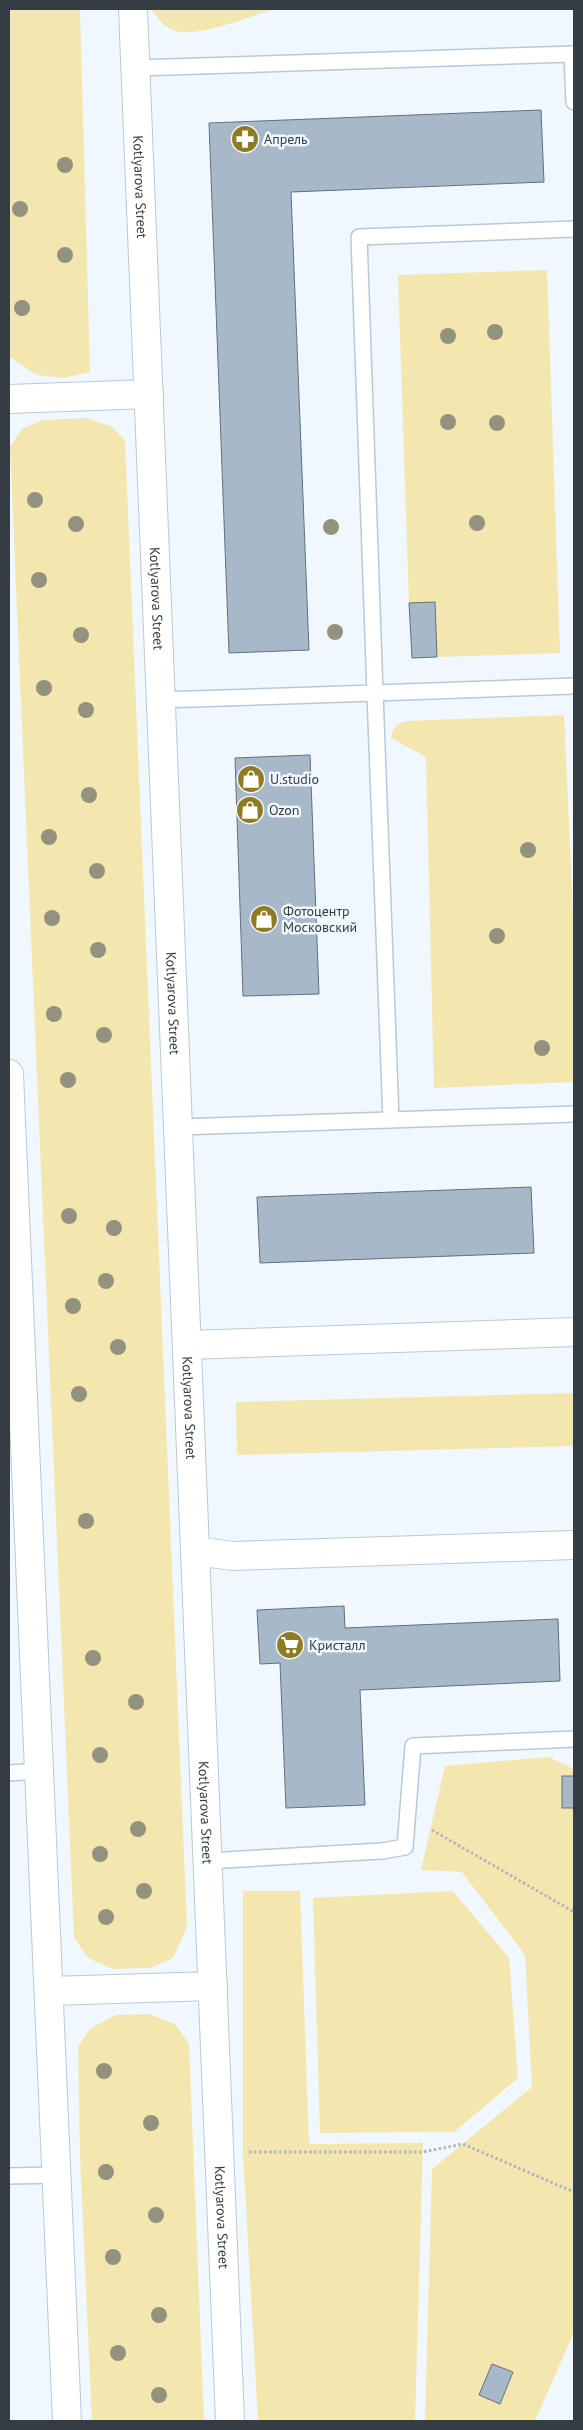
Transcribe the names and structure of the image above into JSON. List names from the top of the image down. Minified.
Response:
{"streets":{"street":["Kotlyarova Street"]},"places":{"pharmacy":["Апрель"],"shop":["U.studio","Ozon","Фотоцентр Московский"],"supermarket":["Кристалл"]}}
